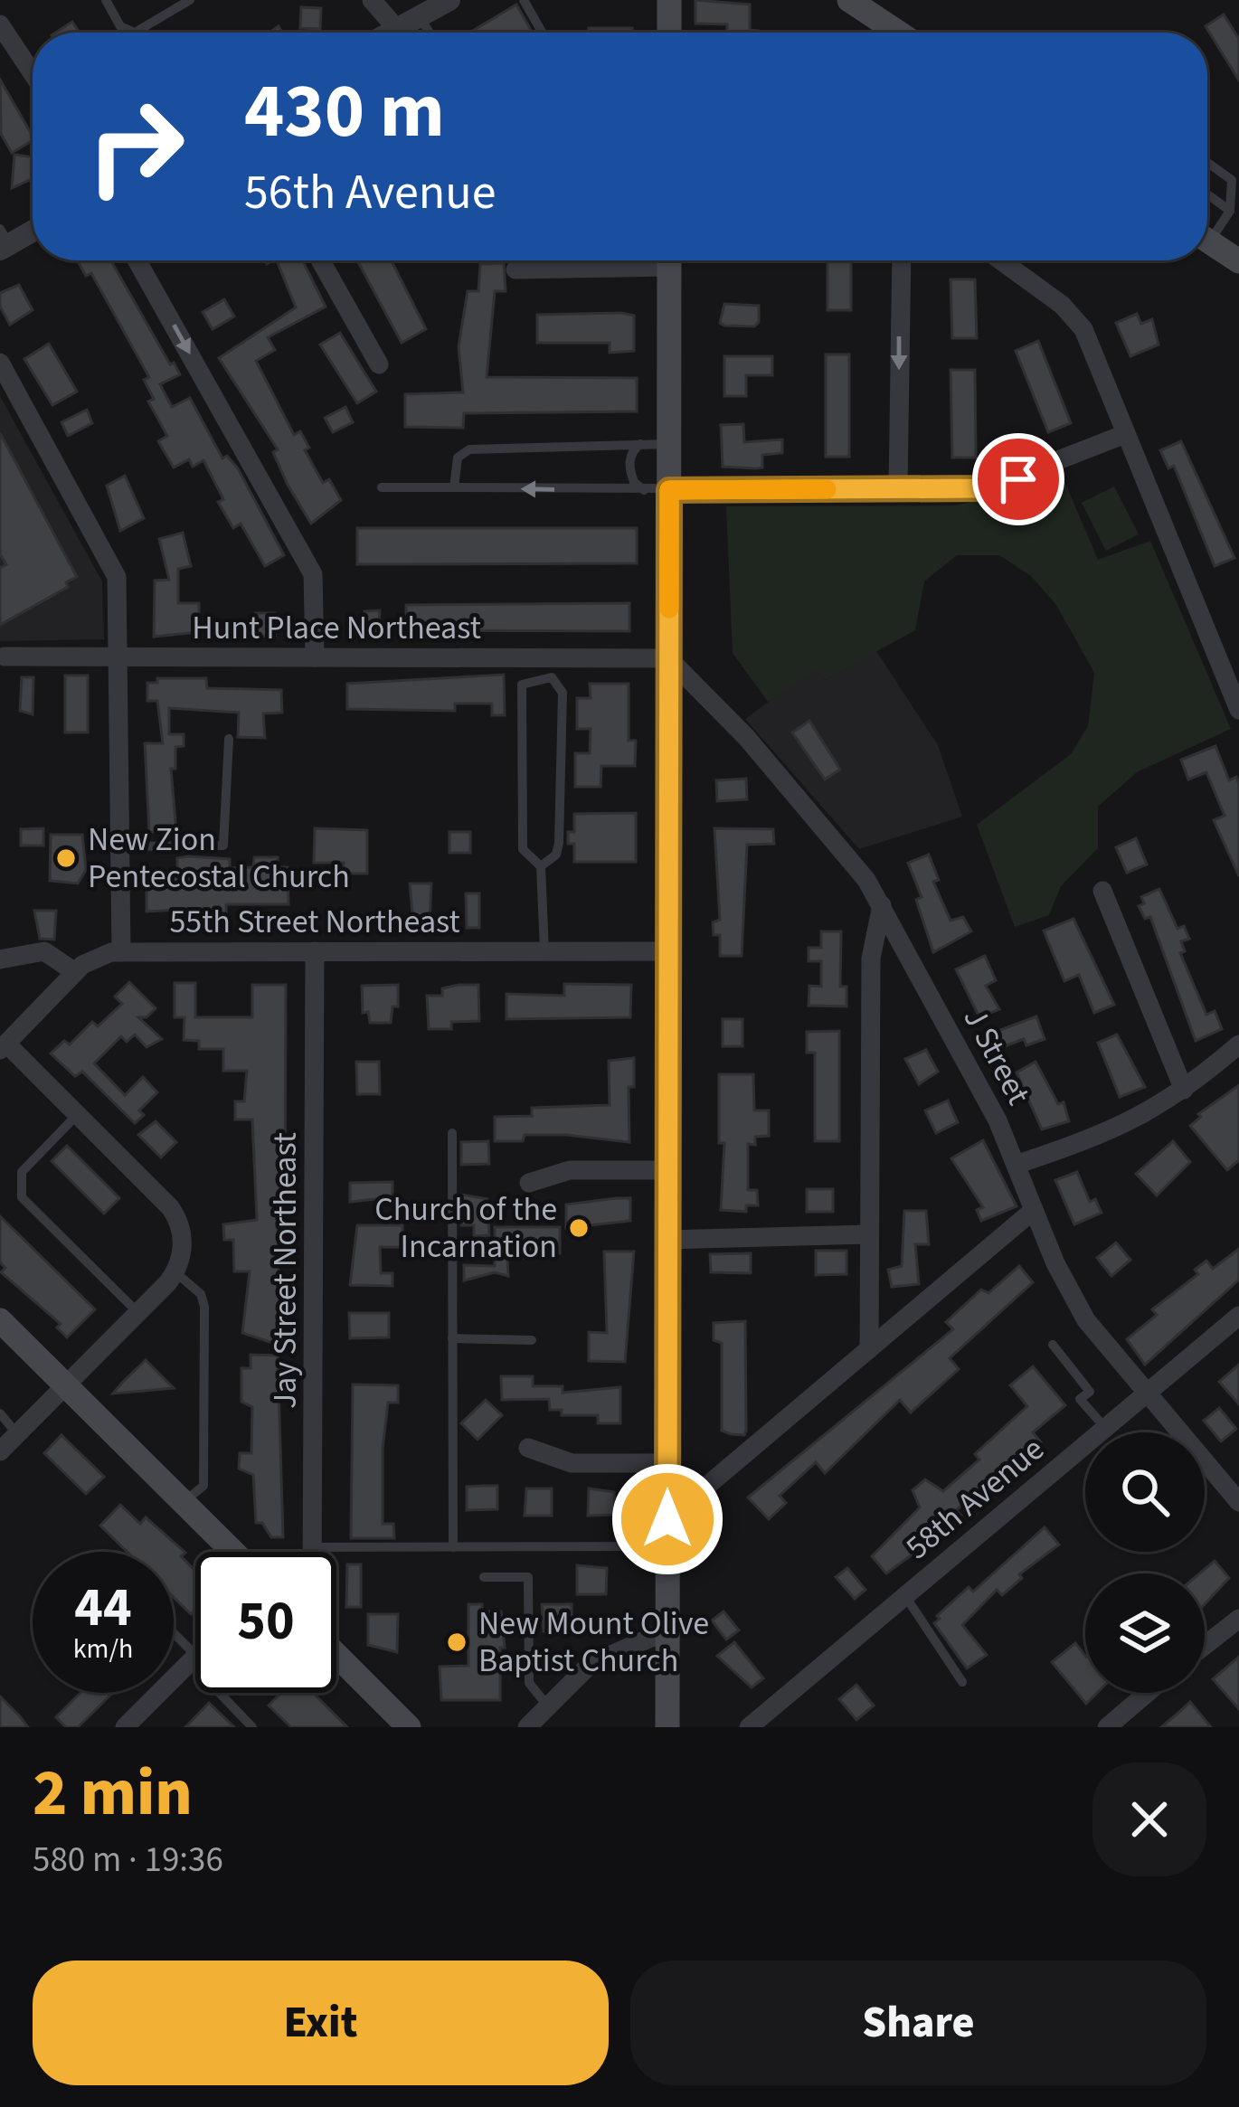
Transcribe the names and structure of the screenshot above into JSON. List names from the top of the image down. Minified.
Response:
{"streets":{"street":["Hunt Place Northeast","55th Street Northeast","J Street","Jay Street Northeast","58th Avenue"]},"crossings":[["Hunt Place Northeast","J Street"],["55th Street Northeast","Jay Street Northeast"],["J Street","58th Avenue"]],"places":["New Zion Pentecostal Church","Church of the Incarnation","New Mount Olive Baptist Church"],"page":{"turn":["430 m","56th Avenue"],"speed":"44 km/h","limit":"50","heading":["2 min","580 m · 19:36"],"buttons":["Exit","Share"]}}
